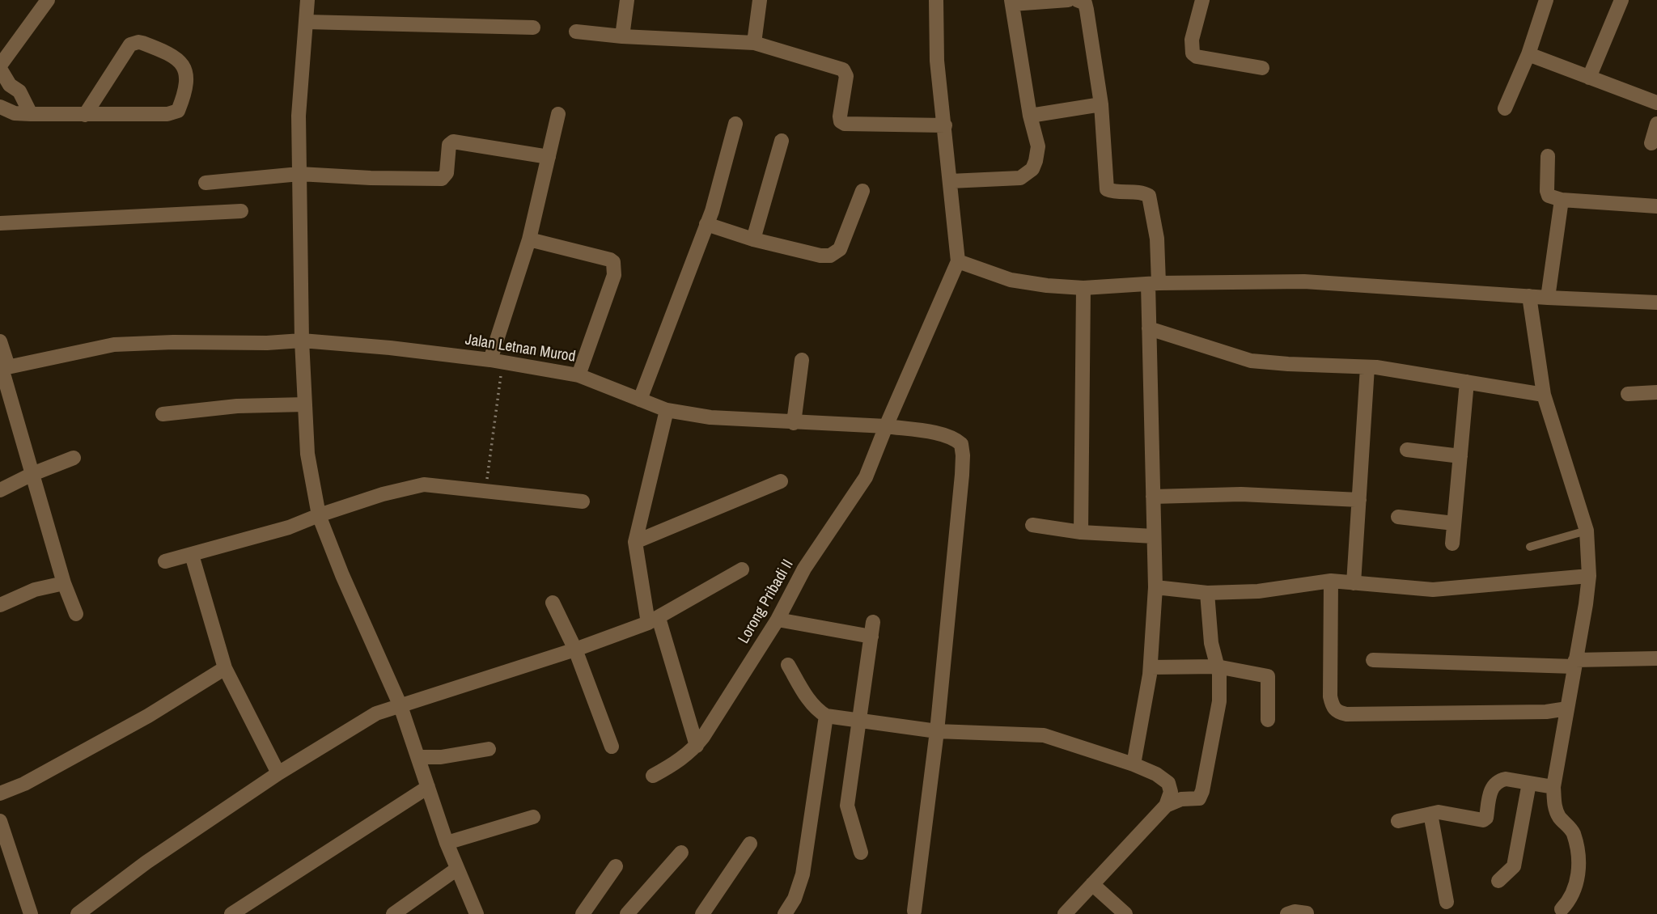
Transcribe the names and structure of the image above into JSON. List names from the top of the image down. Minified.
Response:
{"streets":{"street":["Jalan Letnan Murod","Lorong Pribadi II"]},"crossings":[["Jalan Letnan Murod","Lorong Pribadi II"]]}
